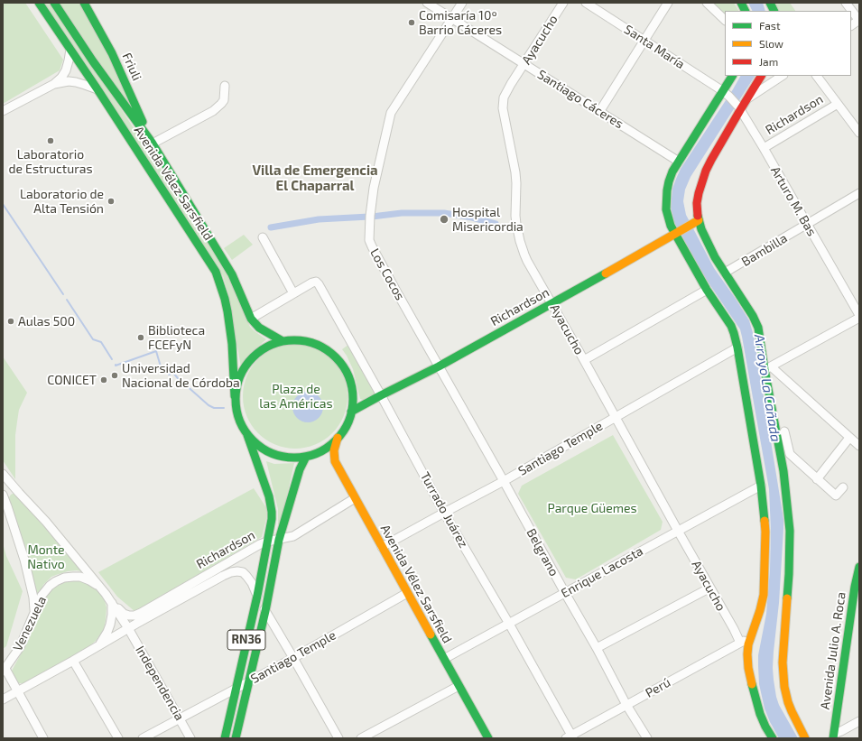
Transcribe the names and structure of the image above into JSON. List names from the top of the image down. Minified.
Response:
{"streets":{"main road":["Friuli","Richardson","Avenida Vélez Sarsfield","RN36","Avenida Julio A. Roca"],"street":["Ayacucho","Santa María","Santiago Cáceres","Arturo M. Bas","Bambilla","Los Cocos","Santiago Temple","Turrado Juárez","Belgrano","Enrique Lacosta","Venezuela","Independencia","Perú"]},"crossings":[["Ayacucho","Santiago Cáceres"],["Ayacucho","Richardson"],["Ayacucho","Santiago Temple"],["Ayacucho","Enrique Lacosta"],["Ayacucho","Perú"],["Santa María","Arturo M. Bas"],["Friuli","Avenida Vélez Sarsfield"],["Santiago Cáceres","Los Cocos"],["Richardson","Avenida Vélez Sarsfield"],["Richardson","Arturo M. Bas"],["Richardson","Los Cocos"],["Richardson","Turrado Juárez"],["Richardson","Belgrano"],["Richardson","RN36"],["Richardson","Independencia"],["Avenida Vélez Sarsfield","Santiago Temple"],["Avenida Vélez Sarsfield","Enrique Lacosta"],["Avenida Vélez Sarsfield","RN36"],["Arturo M. Bas","Bambilla"],["Los Cocos","Belgrano"],["Santiago Temple","Turrado Juárez"],["Santiago Temple","Belgrano"],["Santiago Temple","RN36"],["Santiago Temple","Independencia"],["Turrado Juárez","Enrique Lacosta"],["Turrado Juárez","Perú"],["Belgrano","Enrique Lacosta"],["Belgrano","Perú"],["Venezuela","Independencia"]],"districts":["Villa de Emergencia El Chaparral"],"water":["Arroyo La Cañada"],"parks":["Plaza de las Américas","Parque Güemes","Monte Nativo"],"places":["Comisaría 10º Barrio Cáceres","Laboratorio de Estructuras","Laboratorio de Alta Tensión","Hospital Misericordia","Aulas 500","Biblioteca FCEFyN","Universidad Nacional de Córdoba","CONICET"],"legend":["Fast","Slow","Jam"]}
